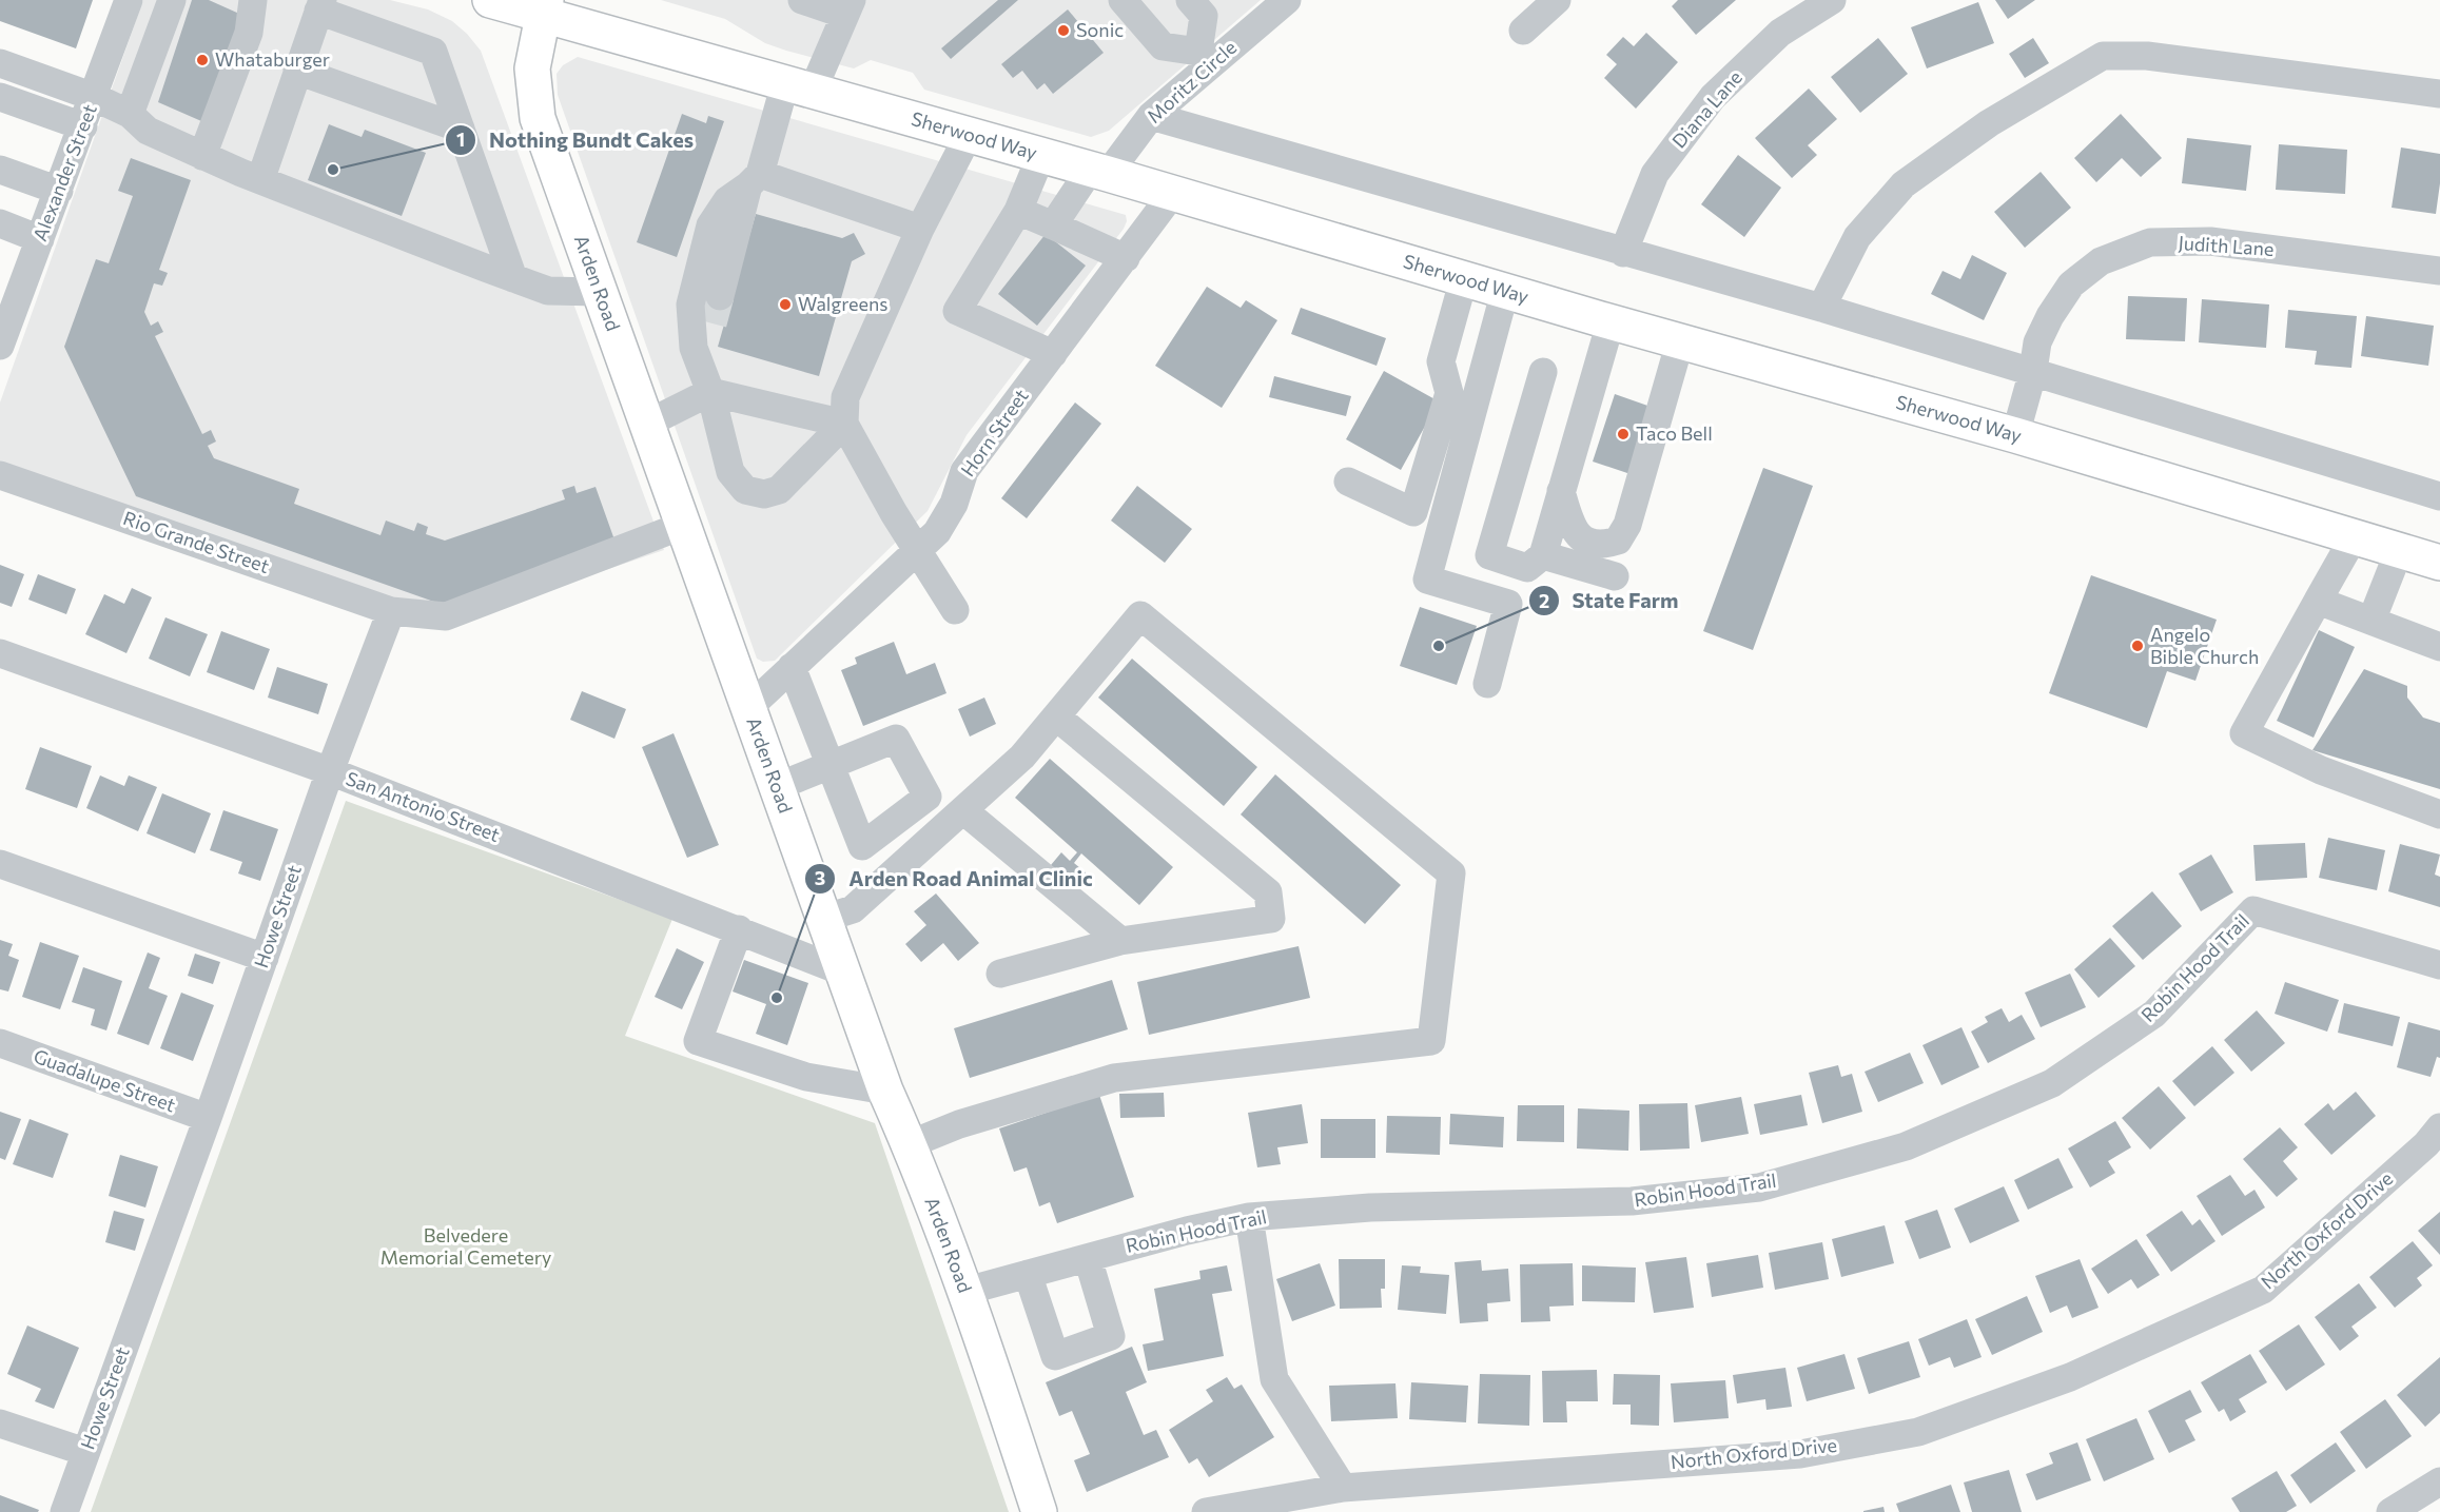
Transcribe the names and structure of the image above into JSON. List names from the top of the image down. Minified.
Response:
{"streets":{"main road":["Sherwood Way","Arden Road"],"street":["Moritz Circle","Diana Lane","Alexander Street","Judith Lane","Horn Street","Rio Grande Street","San Antonio Street","Howe Street","Robin Hood Trail","Guadalupe Street","North Oxford Drive"]},"crossings":[["Moritz Circle","Sherwood Way"],["Sherwood Way","Judith Lane"],["Sherwood Way","Arden Road"],["Sherwood Way","Horn Street"],["Arden Road","Horn Street"],["Arden Road","San Antonio Street"],["Arden Road","Robin Hood Trail"],["Rio Grande Street","Howe Street"],["San Antonio Street","Howe Street"],["Howe Street","Guadalupe Street"]],"parks":["Belvedere Memorial Cemetery"],"places":["Sonic","Whataburger","Nothing Bundt Cakes","Walgreens","Taco Bell","State Farm","Angelo Bible Church","Arden Road Animal Clinic"]}
